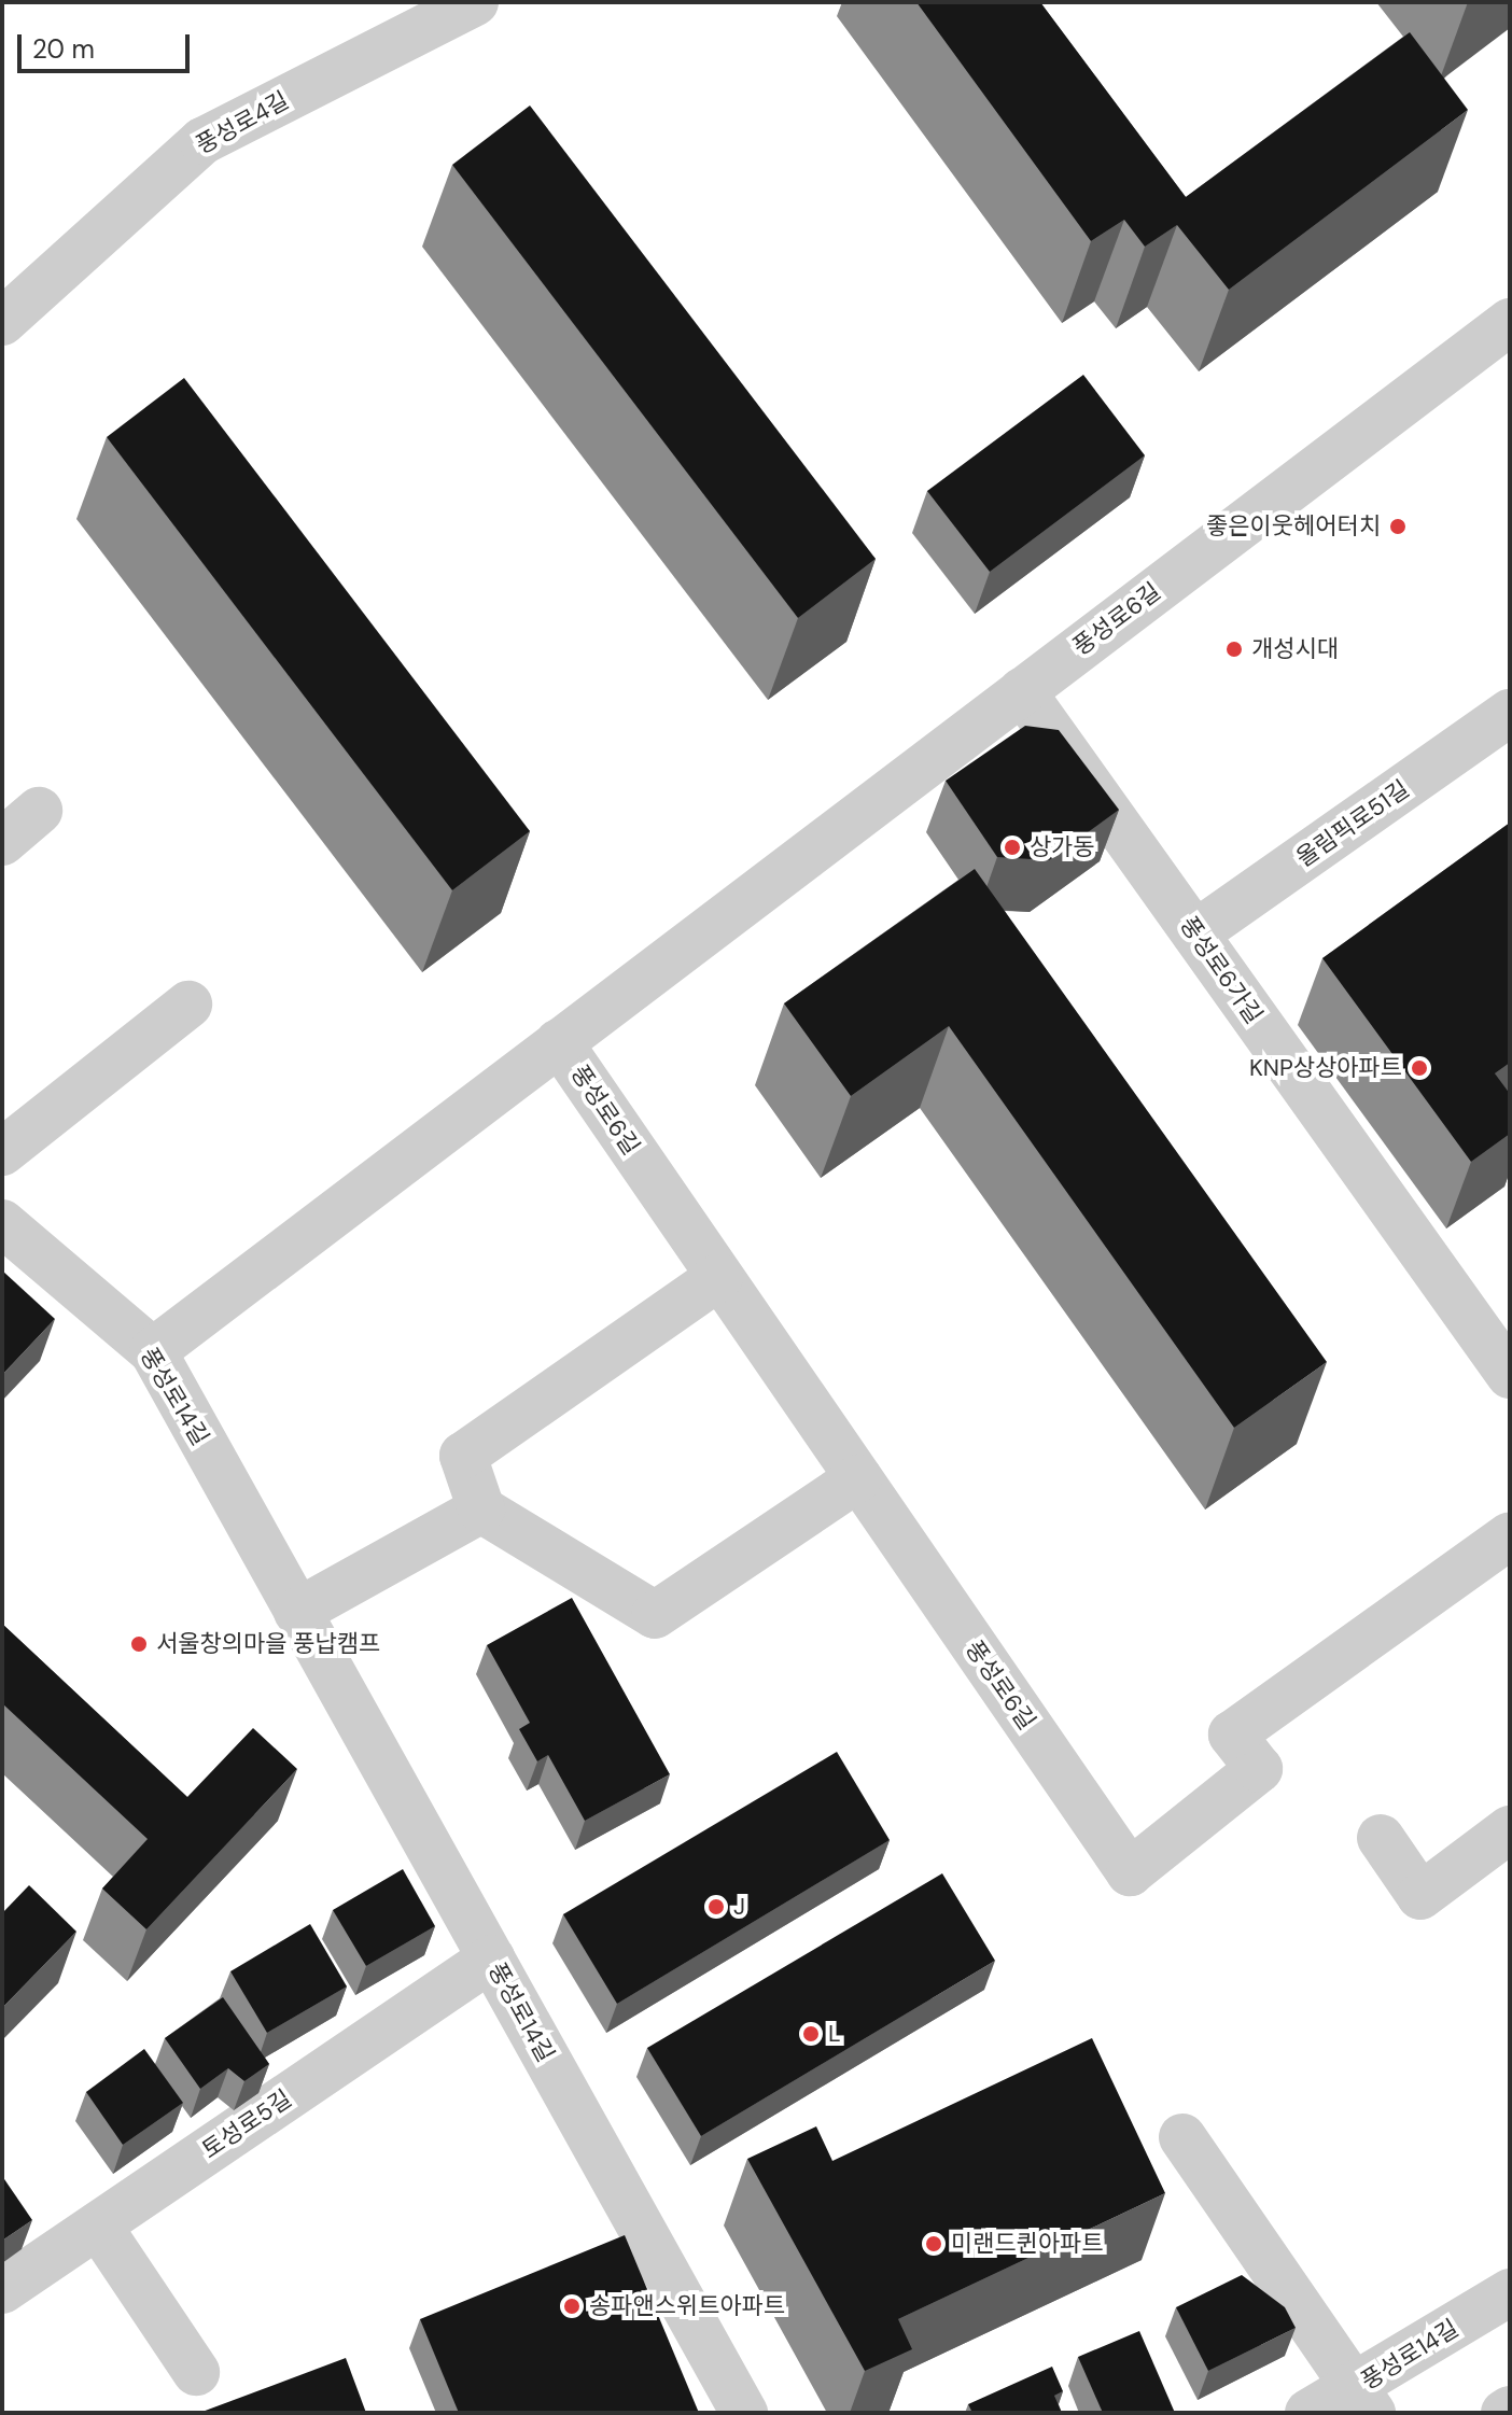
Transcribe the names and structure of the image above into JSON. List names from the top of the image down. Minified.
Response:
{"streets":{"street":["풍성로4길","풍성로6길","올림픽로51길","풍성로6가길","풍성로14길","토성로5길"]},"crossings":[["풍성로6길","풍성로6가길"],["풍성로6길","풍성로14길"],["올림픽로51길","풍성로6가길"],["풍성로14길","토성로5길"]],"places":["좋은이웃헤어터치","개성시대","상가동","KNP상상아파트","서울창의마을 풍납캠프","J","L","미랜드퀸아파트","송파앤스위트아파트"],"scale_bar":"20 m"}
